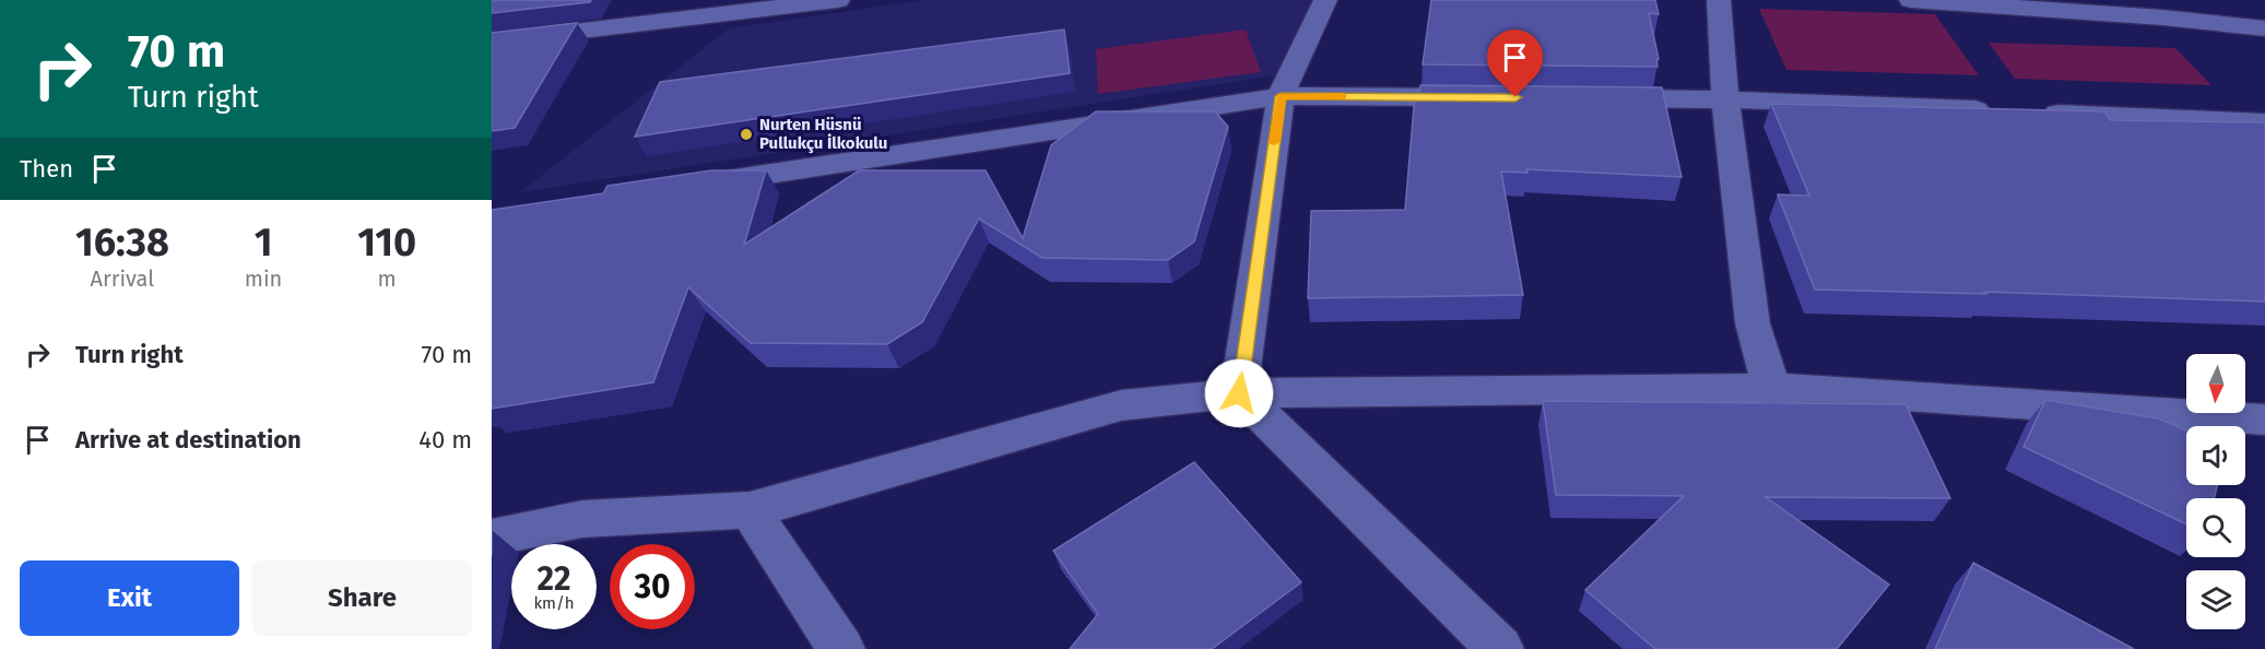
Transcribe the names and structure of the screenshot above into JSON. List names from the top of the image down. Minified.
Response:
{"places":["Nurten Hüsnü Pullukçu İlkokulu"],"north":"bottom","page":{"turn":["70 m","Turn right"],"then":"Then","eta":["16:38","Arrival","1","min","110","m"],"list":[{"name":"Turn right","value":"70 m"},{"name":"Arrive at destination","value":"40 m"}],"speed":"22 km/h","limit":"30","buttons":["Exit","Share"]}}
